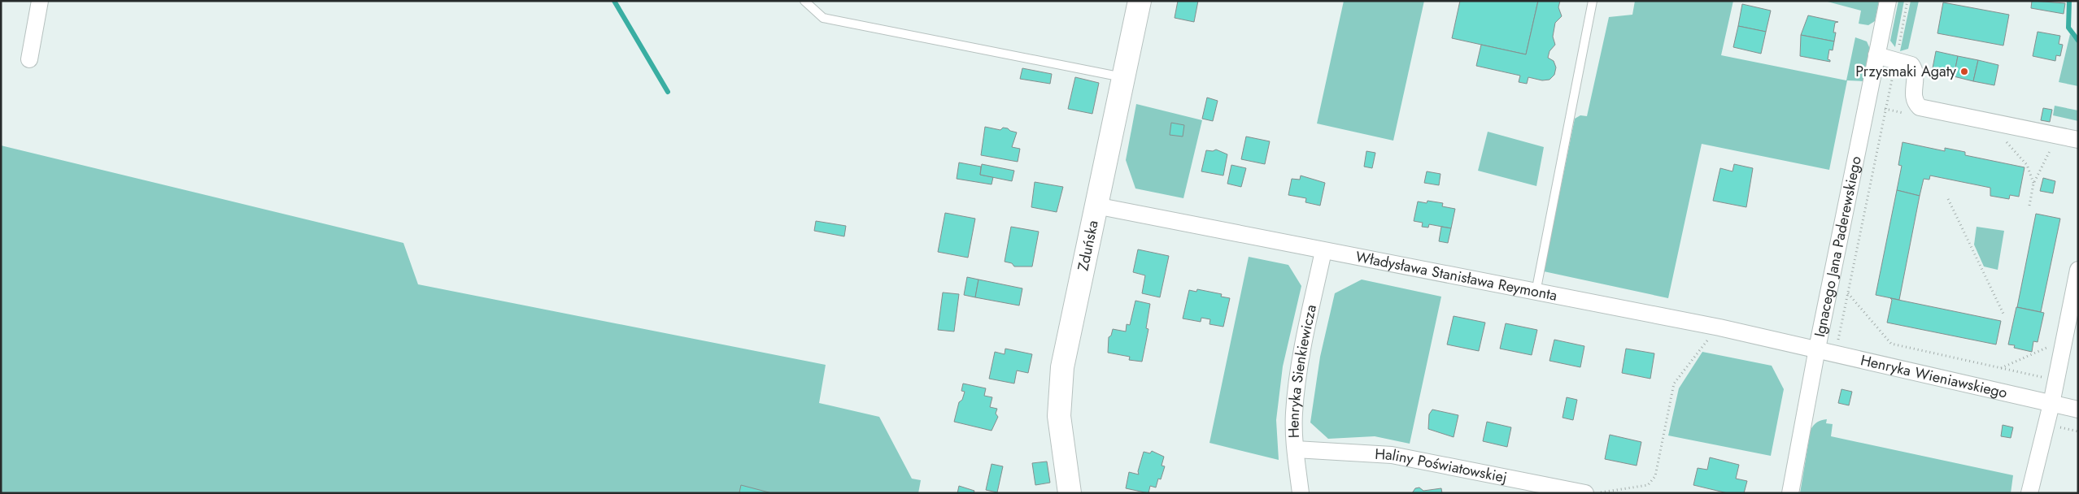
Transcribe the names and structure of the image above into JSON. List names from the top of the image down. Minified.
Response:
{"streets":{"street":["Zduńska","Ignacego Jana Paderewskiego","Władysława Stanisława Reymonta","Henryka Sienkiewicza","Henryka Wieniawskiego","Haliny Poświatowskiej"]},"crossings":[["Zduńska","Władysława Stanisława Reymonta"],["Ignacego Jana Paderewskiego","Władysława Stanisława Reymonta"],["Ignacego Jana Paderewskiego","Henryka Wieniawskiego"],["Władysława Stanisława Reymonta","Henryka Sienkiewicza"],["Władysława Stanisława Reymonta","Henryka Wieniawskiego"],["Henryka Sienkiewicza","Haliny Poświatowskiej"]],"places":["Przysmaki Agaty"]}
